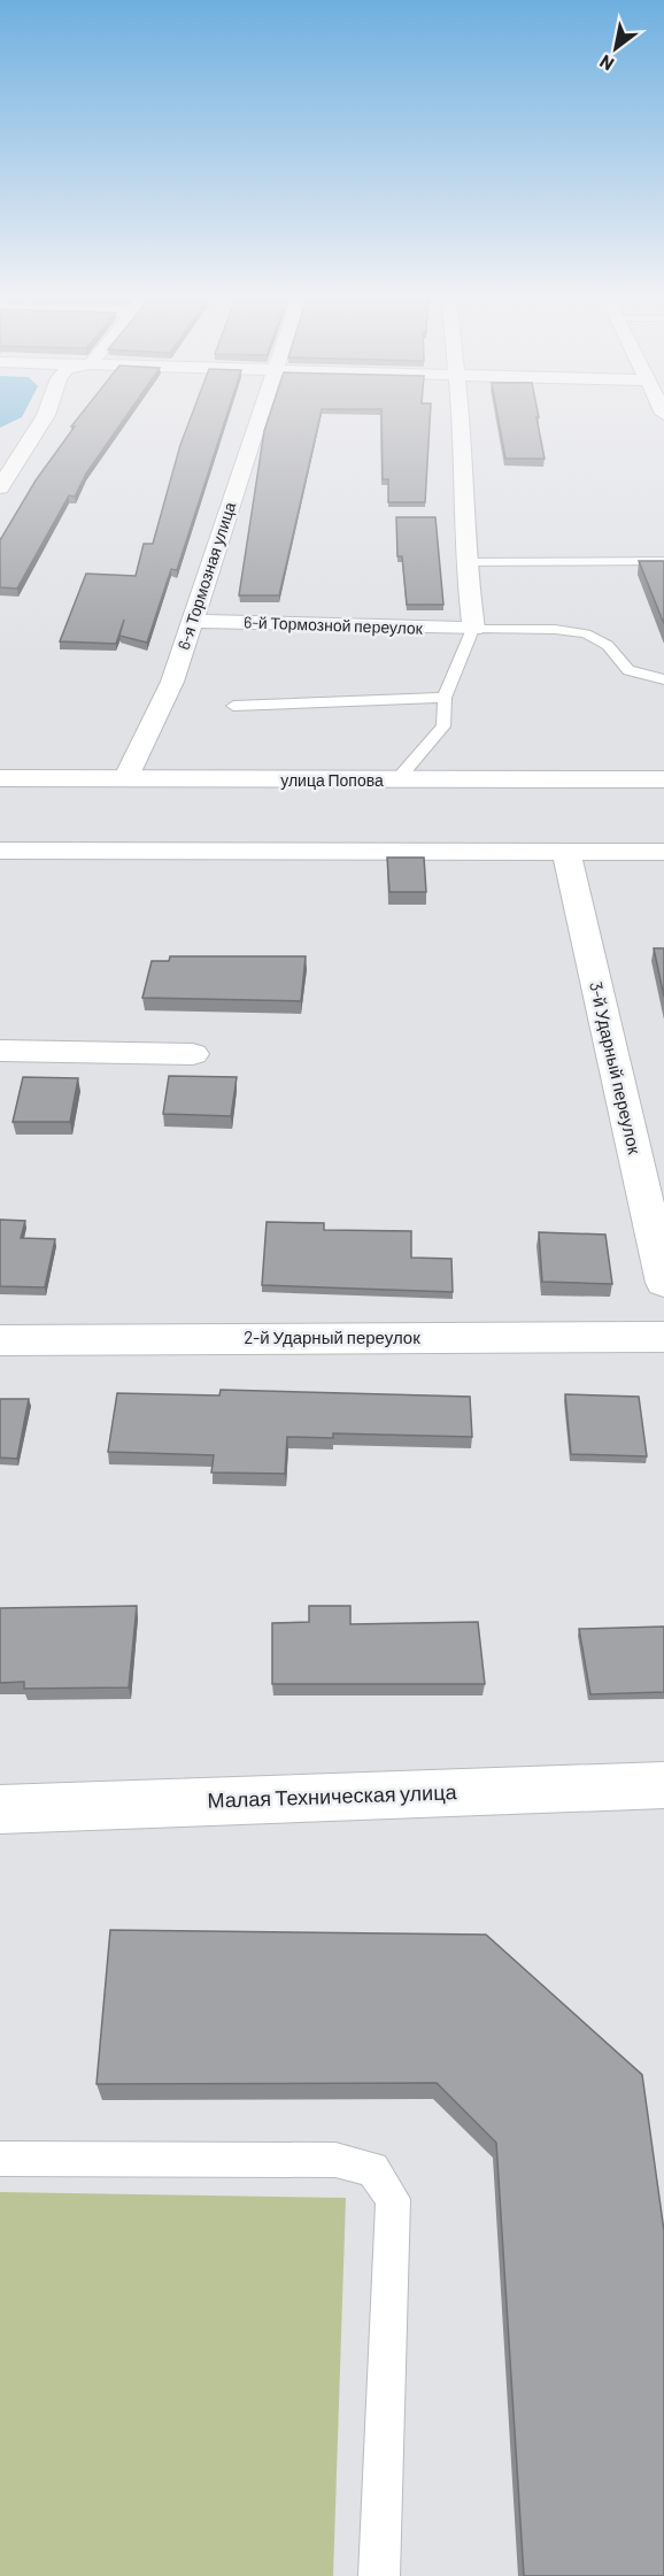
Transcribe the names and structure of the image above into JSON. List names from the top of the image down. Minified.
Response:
{"streets":{"street":["6-я Тормозная улица","6-й Тормозной переулок","улица Попова","3-й Ударный переулок","2-й Ударный переулок","Малая Техническая улица"]},"crossings":[["6-я Тормозная улица","6-й Тормозной переулок"],["6-я Тормозная улица","улица Попова"]],"north":"bottom left"}
